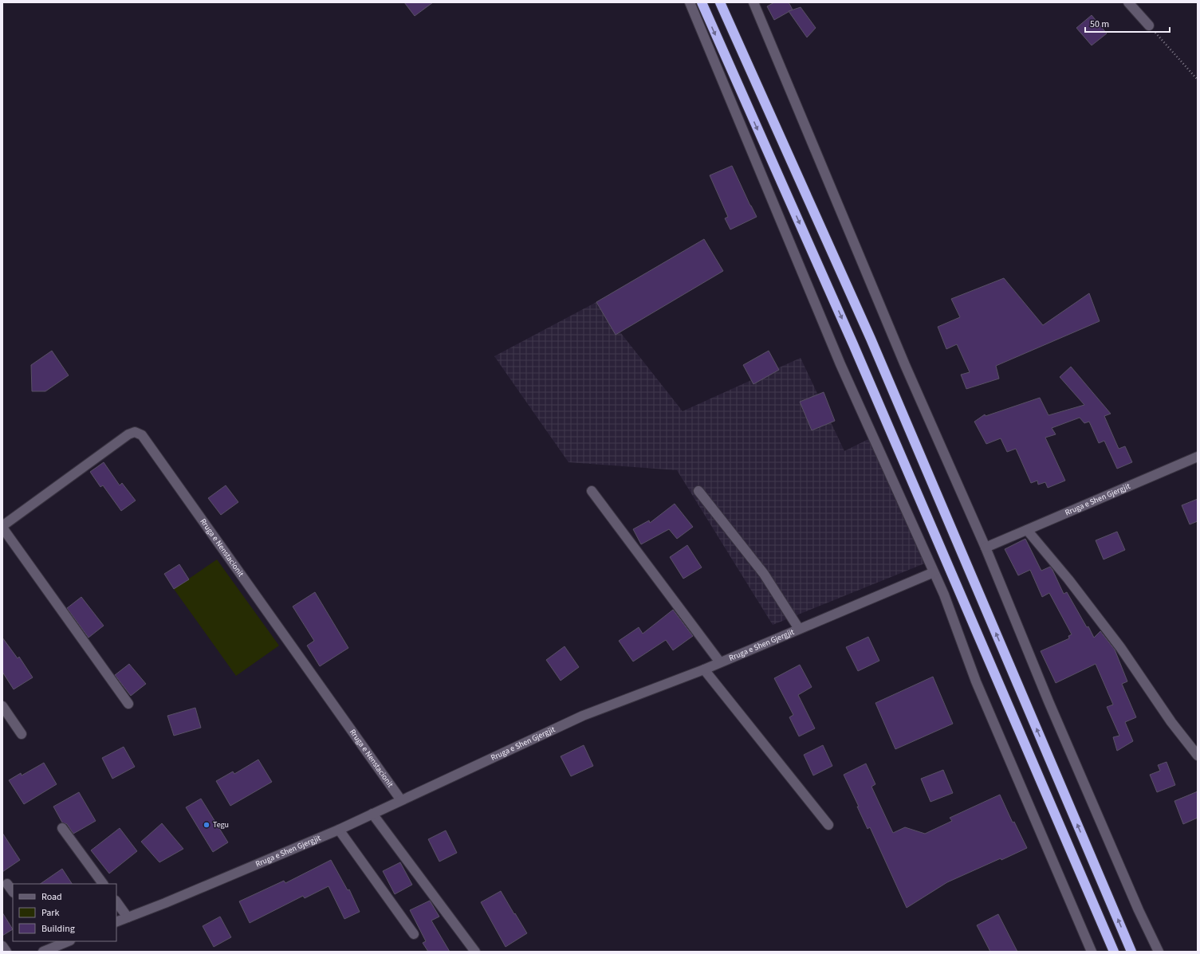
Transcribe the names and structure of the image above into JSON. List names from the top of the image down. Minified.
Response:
{"streets":{"street":["Rruga e Shen Gjergjit","Rruga e Nenstacionit"]},"crossings":[["Rruga e Shen Gjergjit","Rruga e Nenstacionit"]],"places":["Tegu"],"legend":["Road","Park","Building"],"scale_bar":"50 m"}
